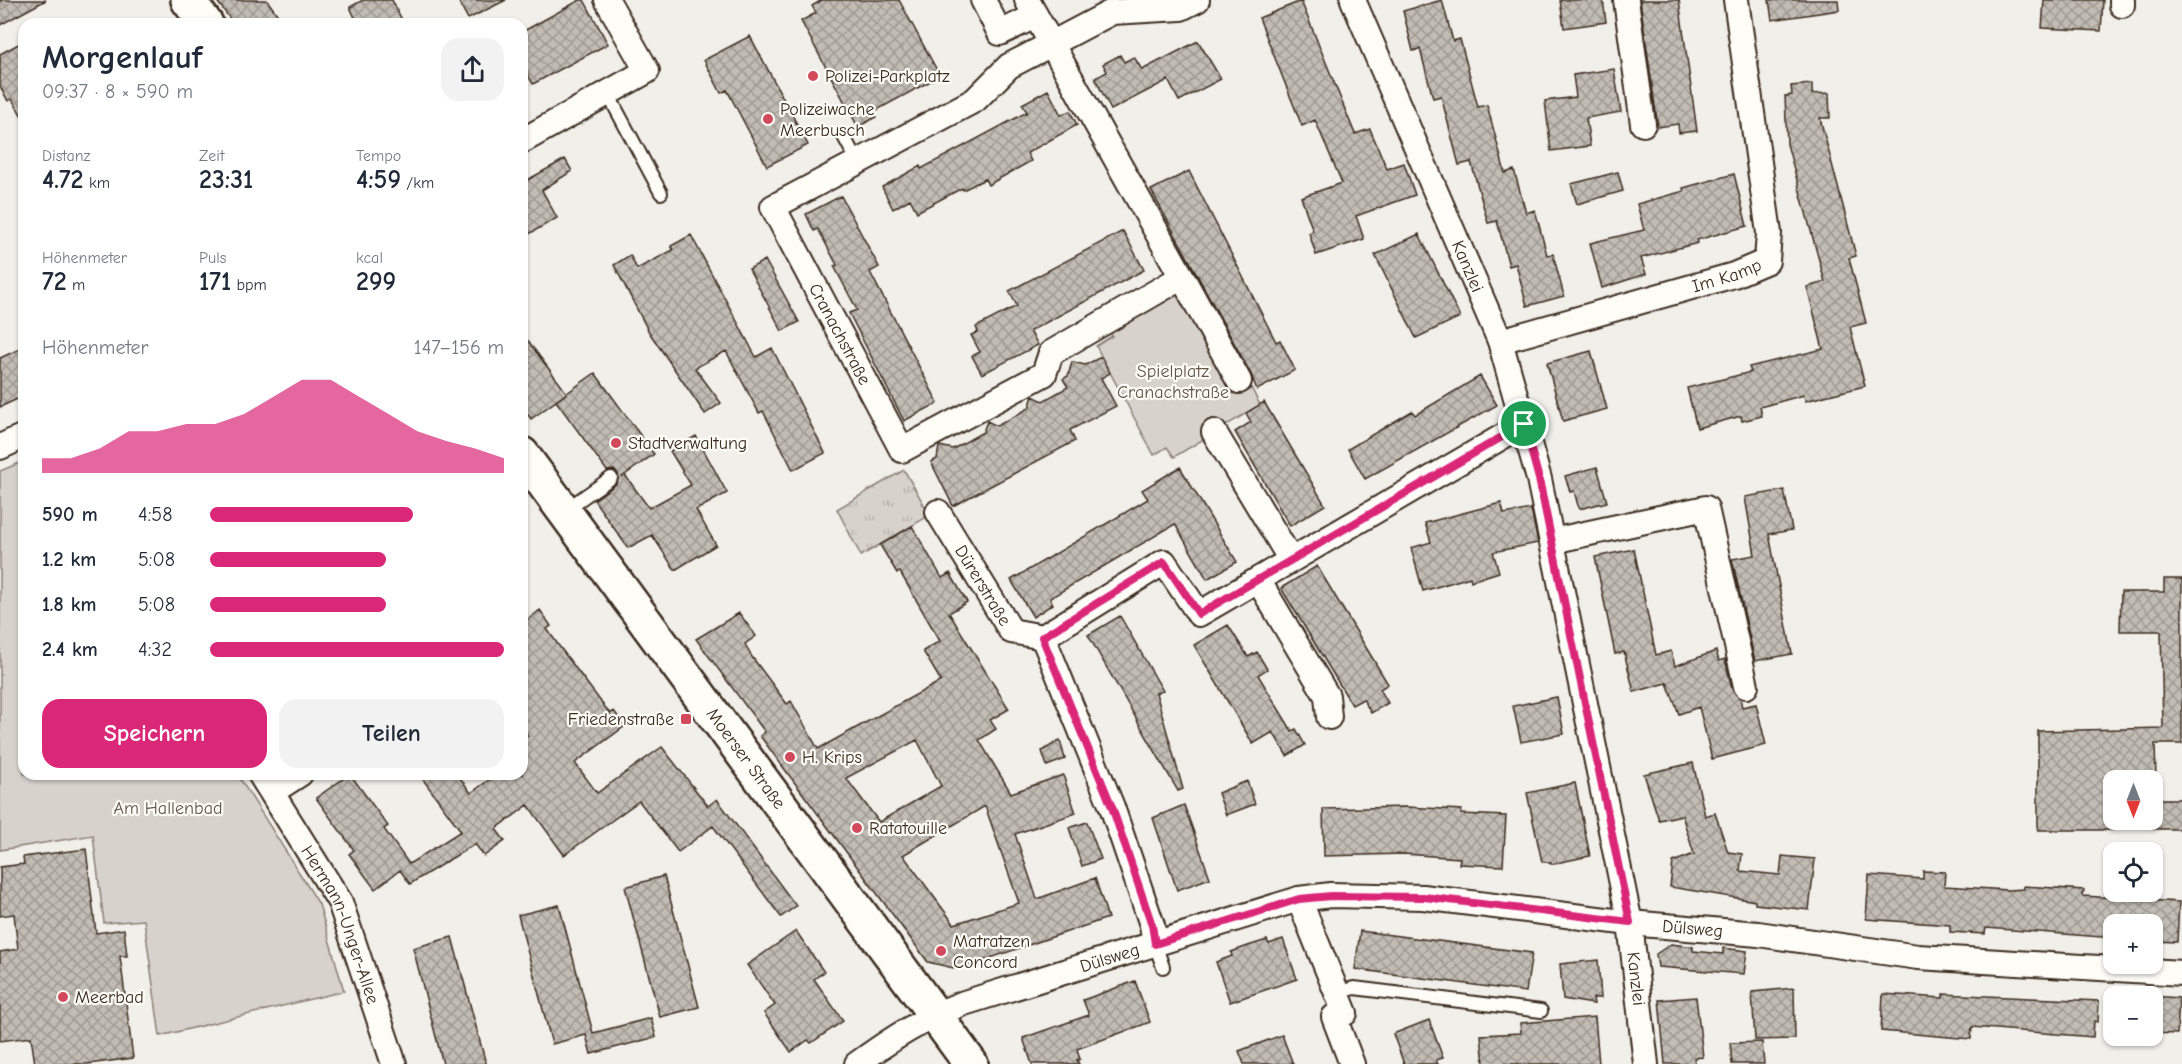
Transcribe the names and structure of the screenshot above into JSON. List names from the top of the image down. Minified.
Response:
{"streets":{"main road":["Moerser Straße"],"street":["Kanzlei","Im Kamp","Cranachstraße","Dürerstraße","Hermann-Unger-Allee","Dülsweg"]},"crossings":[["Kanzlei","Im Kamp"],["Kanzlei","Dülsweg"],["Moerser Straße","Dülsweg"]],"parks":["Spielplatz Cranachstraße","Am Hallenbad"],"places":{"other":["Polizei-Parkplatz","Polizeiwache Meerbusch","Stadtverwaltung","H. Krips","Ratatouille","Matratzen Concord","Meerbad"],"transit":["Friedenstraße"]},"north":"bottom","page":{"heading":["Morgenlauf","09:37 · 8 × 590 m"],"stats":[["Distanz","4.72 km"],["Zeit","23:31"],["Tempo","4:59 /km"],["Höhenmeter","72 m"],["Puls","171 bpm"],["kcal","299"]],"chart":["Höhenmeter","147–156 m"],"list":[{"name":"590 m","note":"4:58"},{"name":"1.2 km","note":"5:08"},{"name":"1.8 km","note":"5:08"},{"name":"2.4 km","note":"4:32"}],"buttons":["Speichern","Teilen"],"map_buttons":["+","−"]}}
